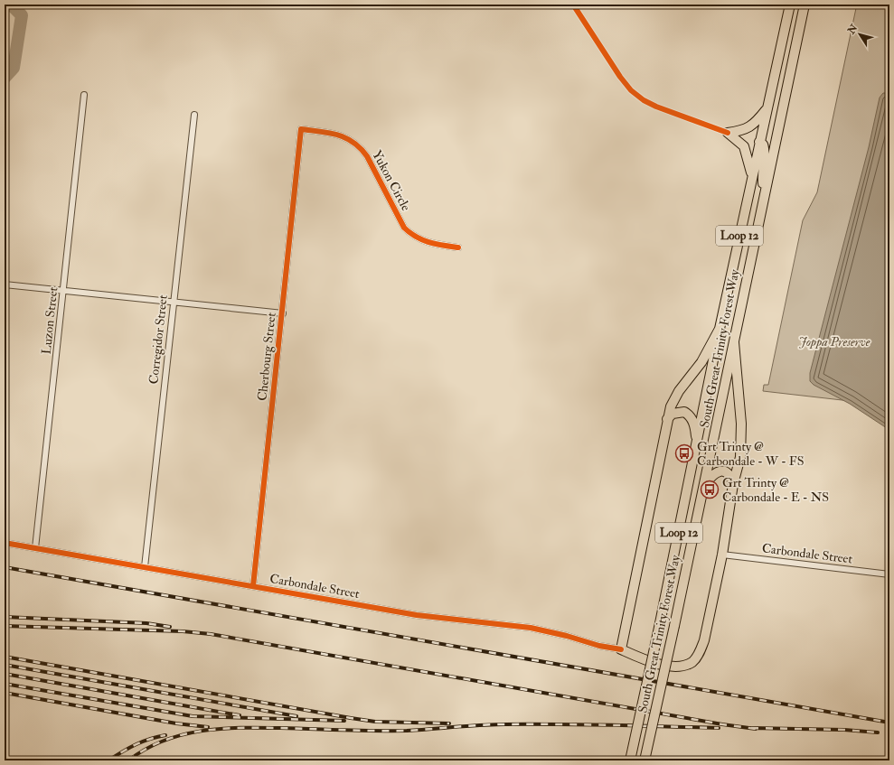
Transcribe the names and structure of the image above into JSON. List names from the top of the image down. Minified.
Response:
{"streets":{"main road":["Loop 12","South Great Trinity Forest Way"],"street":["Yukon Circle","Luzon Street","Corregidor Street","Cherbourg Street","Carbondale Street"]},"crossings":[["Yukon Circle","Cherbourg Street"],["Luzon Street","Carbondale Street"],["Corregidor Street","Carbondale Street"],["Cherbourg Street","Carbondale Street"]],"parks":["Joppa Preserve"],"places":{"bus stop":["Grt Trinty @ Carbondale - W - FS","Grt Trinty @ Carbondale - E - NS"]},"north":"top left"}
